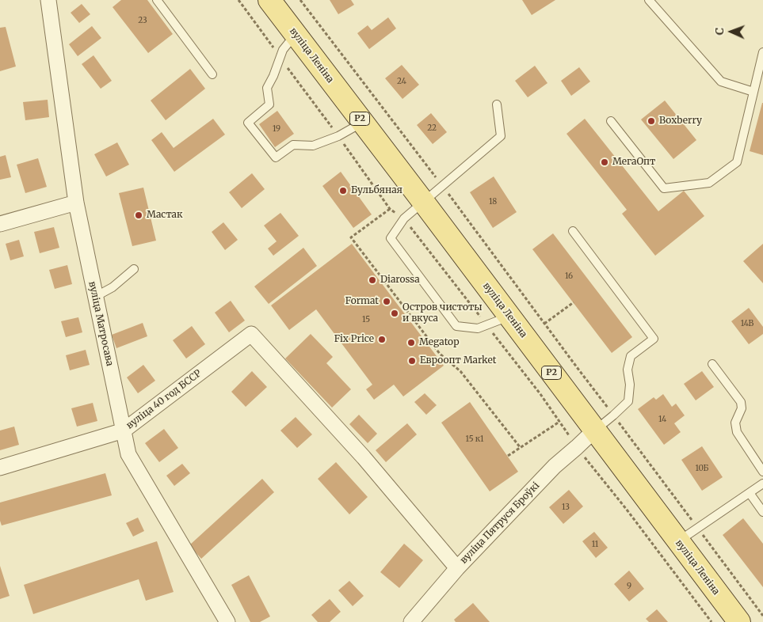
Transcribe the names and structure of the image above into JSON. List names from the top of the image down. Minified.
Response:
{"streets":{"main road":["вуліца Леніна","Р2"],"street":["вуліца Матросава","вуліца 40 год БССР","вуліца Пятруся Броўкі"]},"crossings":[["вуліца Леніна","вуліца Пятруся Броўкі"],["вуліца Матросава","вуліца 40 год БССР"],["вуліца 40 год БССР","вуліца Пятруся Броўкі"]],"places":["Boxberry","МегаОпт","Бульбяная","Мастак","Diarossa","Format","Остров чистоты и вкуса","Fix Price","Megatop","Евроопт Market"],"house_numbers":["23","24","22","19","18","16","15","14В","14","15 к1","10Б","13","11","9"],"north":"left"}
